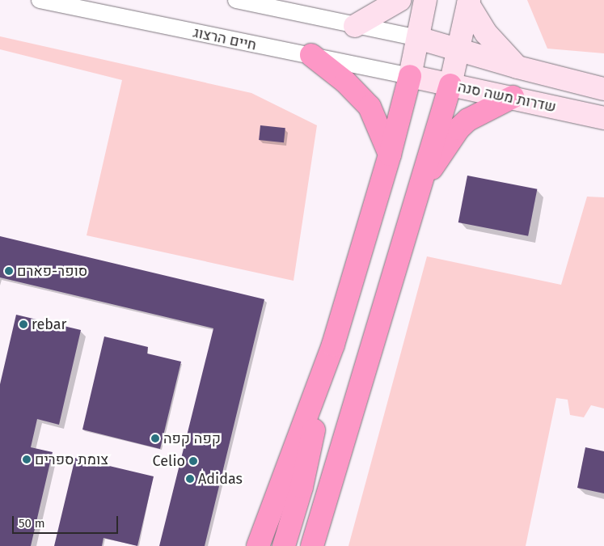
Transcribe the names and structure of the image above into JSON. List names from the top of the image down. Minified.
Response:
{"streets":{"main road":["שדרות משה סנה"],"street":["חיים הרצוג"]},"crossings":[["חיים הרצוג","שדרות משה סנה"]],"places":["סופר-פארם","rebar","קפה קפה","צומת ספרים","Celio","Adidas"],"scale_bar":"50 m"}
